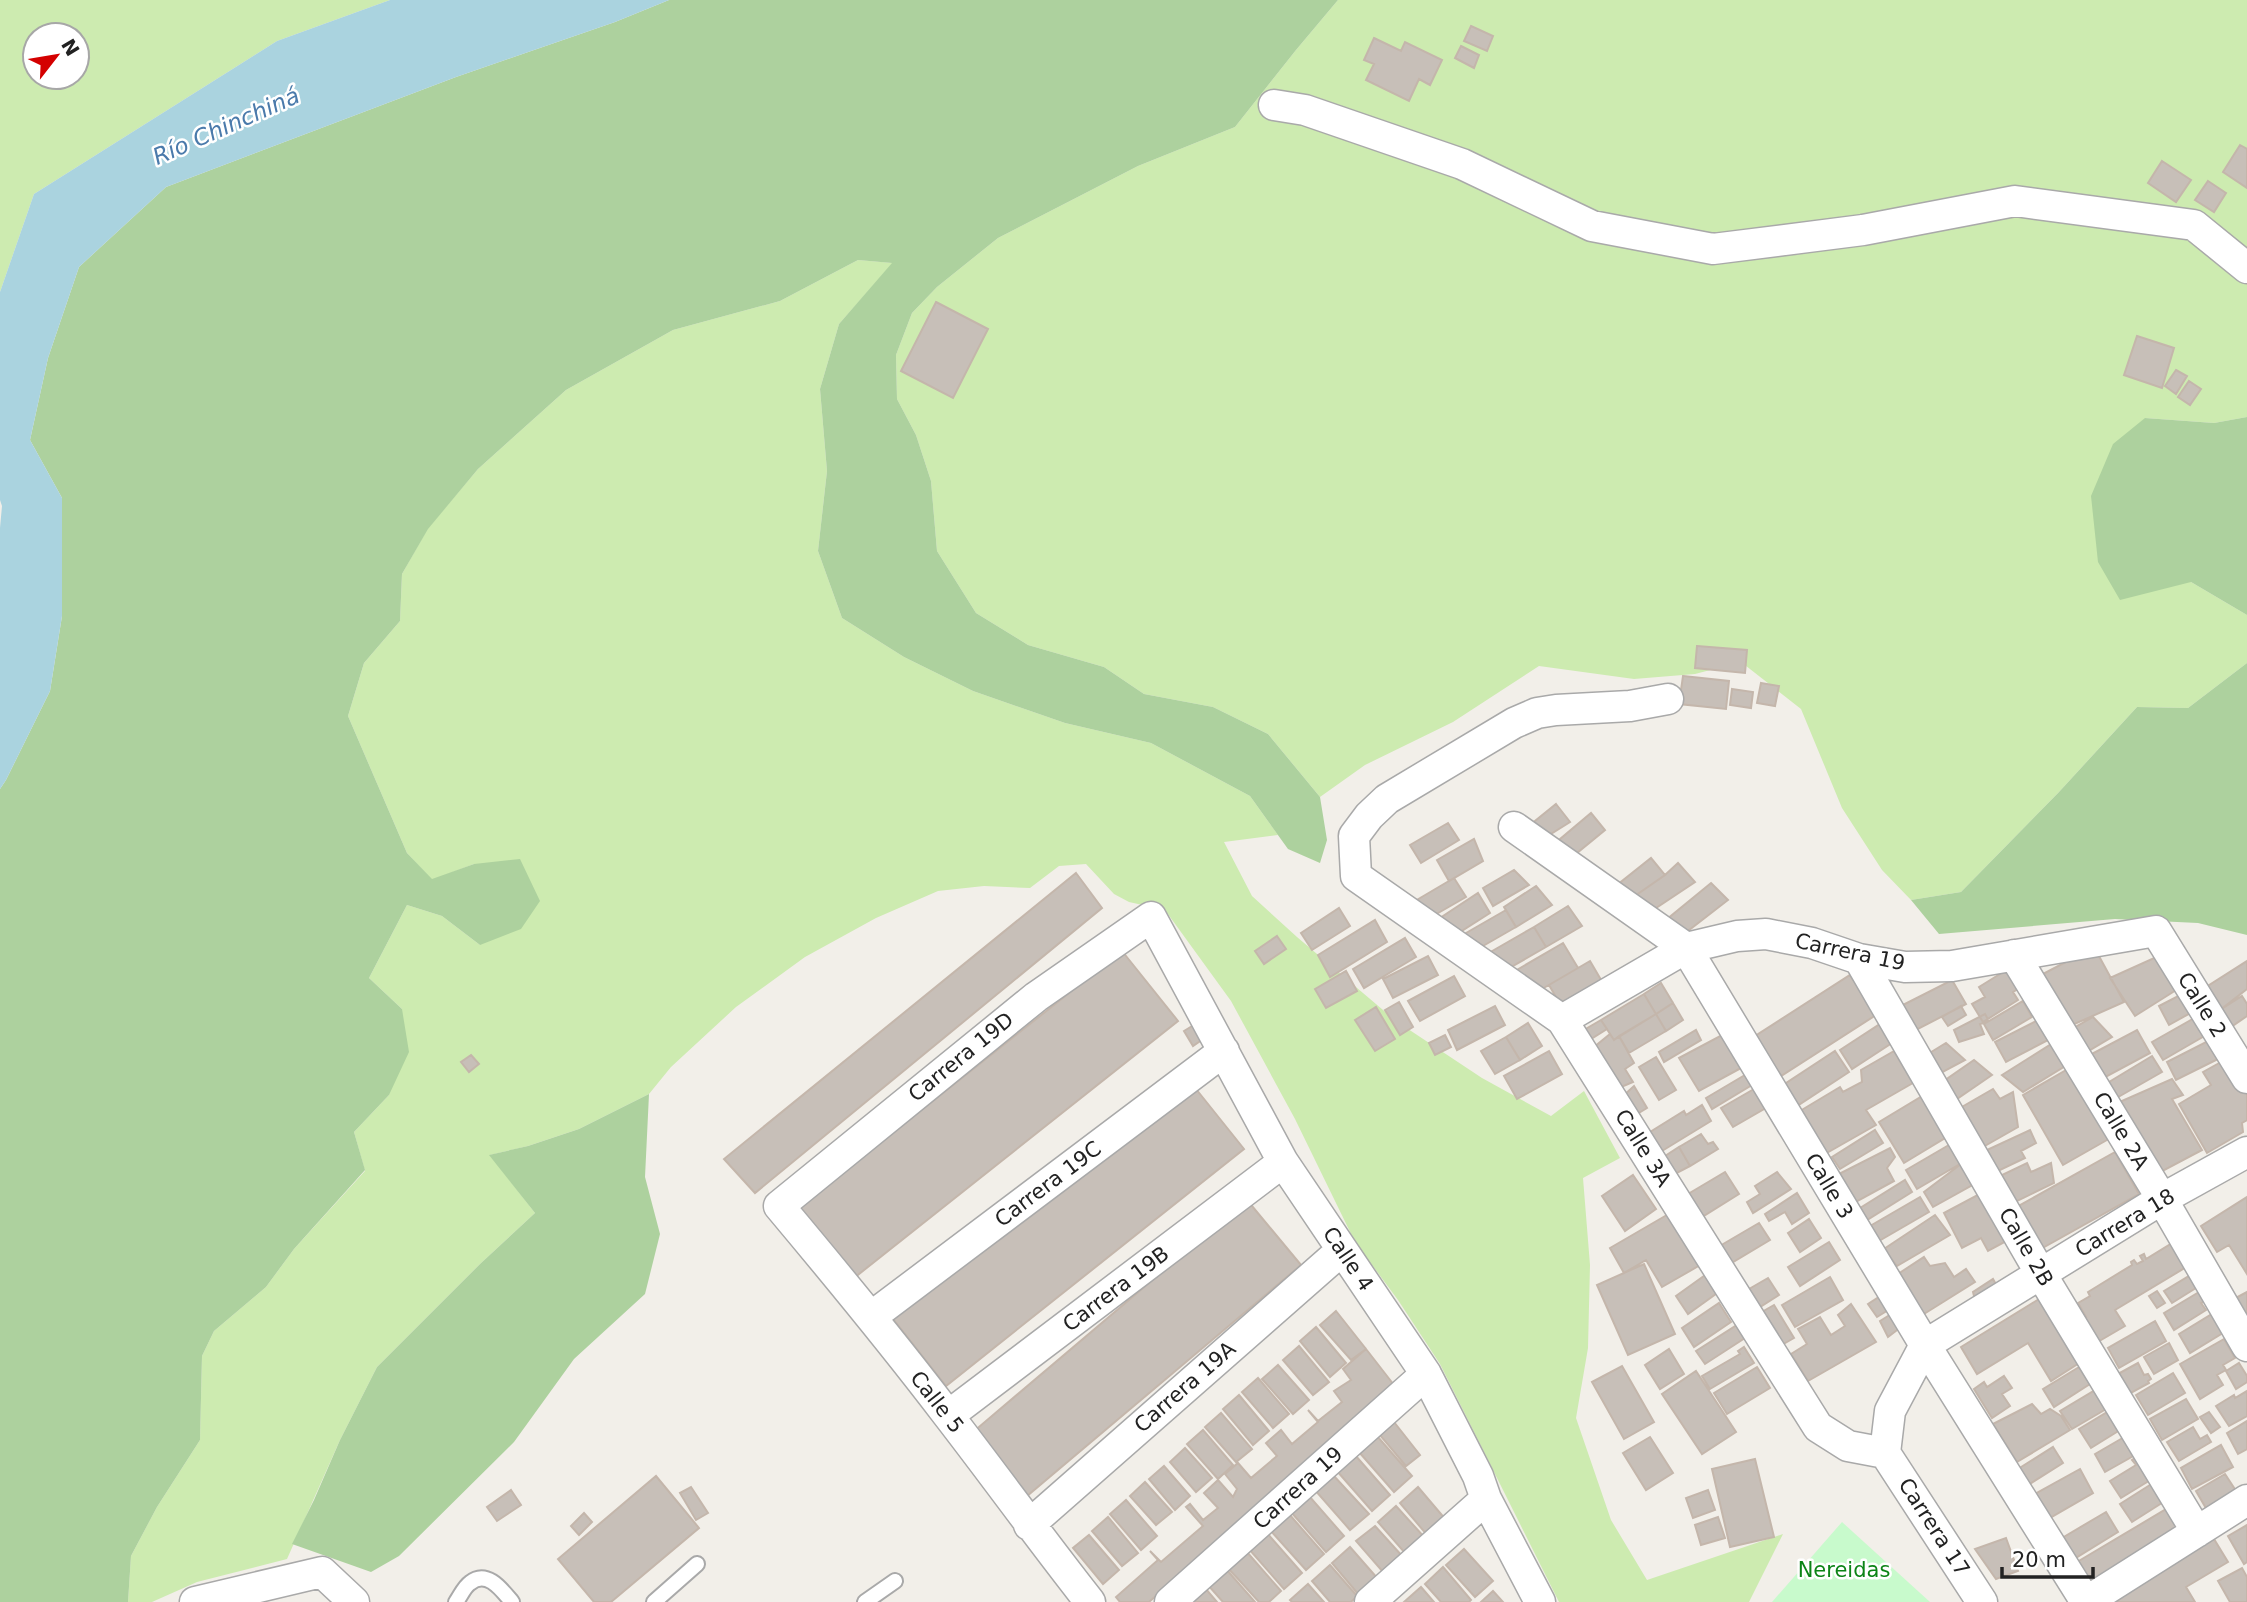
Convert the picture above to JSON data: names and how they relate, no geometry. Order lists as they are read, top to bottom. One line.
{"streets":{"street":["Carrera 19","Calle 2","Carrera 19D","Calle 2A","Calle 3A","Carrera 19C","Calle 3","Carrera 18","Calle 2B","Calle 4","Carrera 19B","Carrera 19A","Calle 5","Carrera 17"]},"crossings":[["Carrera 19","Calle 2"],["Carrera 19","Calle 2A"],["Carrera 19","Calle 3A"],["Carrera 19","Calle 3"],["Carrera 19","Calle 2B"],["Carrera 19","Calle 4"],["Carrera 19D","Calle 4"],["Carrera 19D","Calle 5"],["Calle 2A","Carrera 18"],["Calle 3A","Carrera 17"],["Carrera 19C","Calle 4"],["Carrera 19C","Calle 5"],["Calle 3","Carrera 18"],["Carrera 18","Calle 2B"],["Calle 4","Carrera 19B"],["Calle 4","Carrera 19A"],["Carrera 19B","Calle 5"],["Carrera 19A","Calle 5"]],"water":["Río Chinchiná"],"parks":["Nereidas"],"scale_bar":"20 m","north":"top right"}
